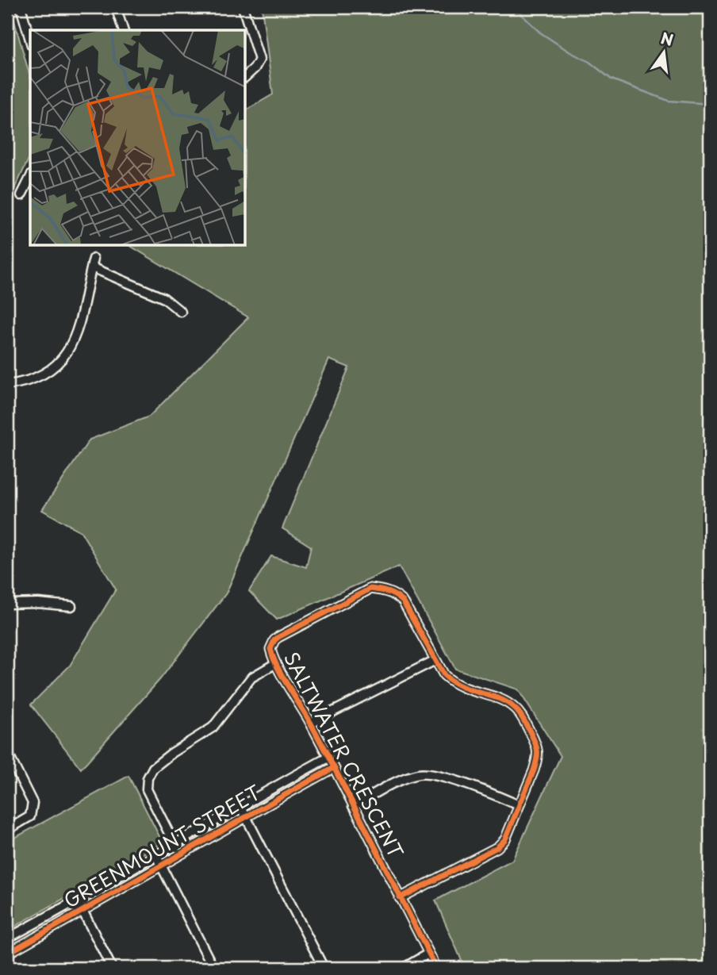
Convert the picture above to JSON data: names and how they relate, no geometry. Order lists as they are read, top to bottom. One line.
{"streets":{"street":["SALTWATER CRESCENT","GREENMOUNT STREET"]},"crossings":[["SALTWATER CRESCENT","GREENMOUNT STREET"]],"north":"top"}
